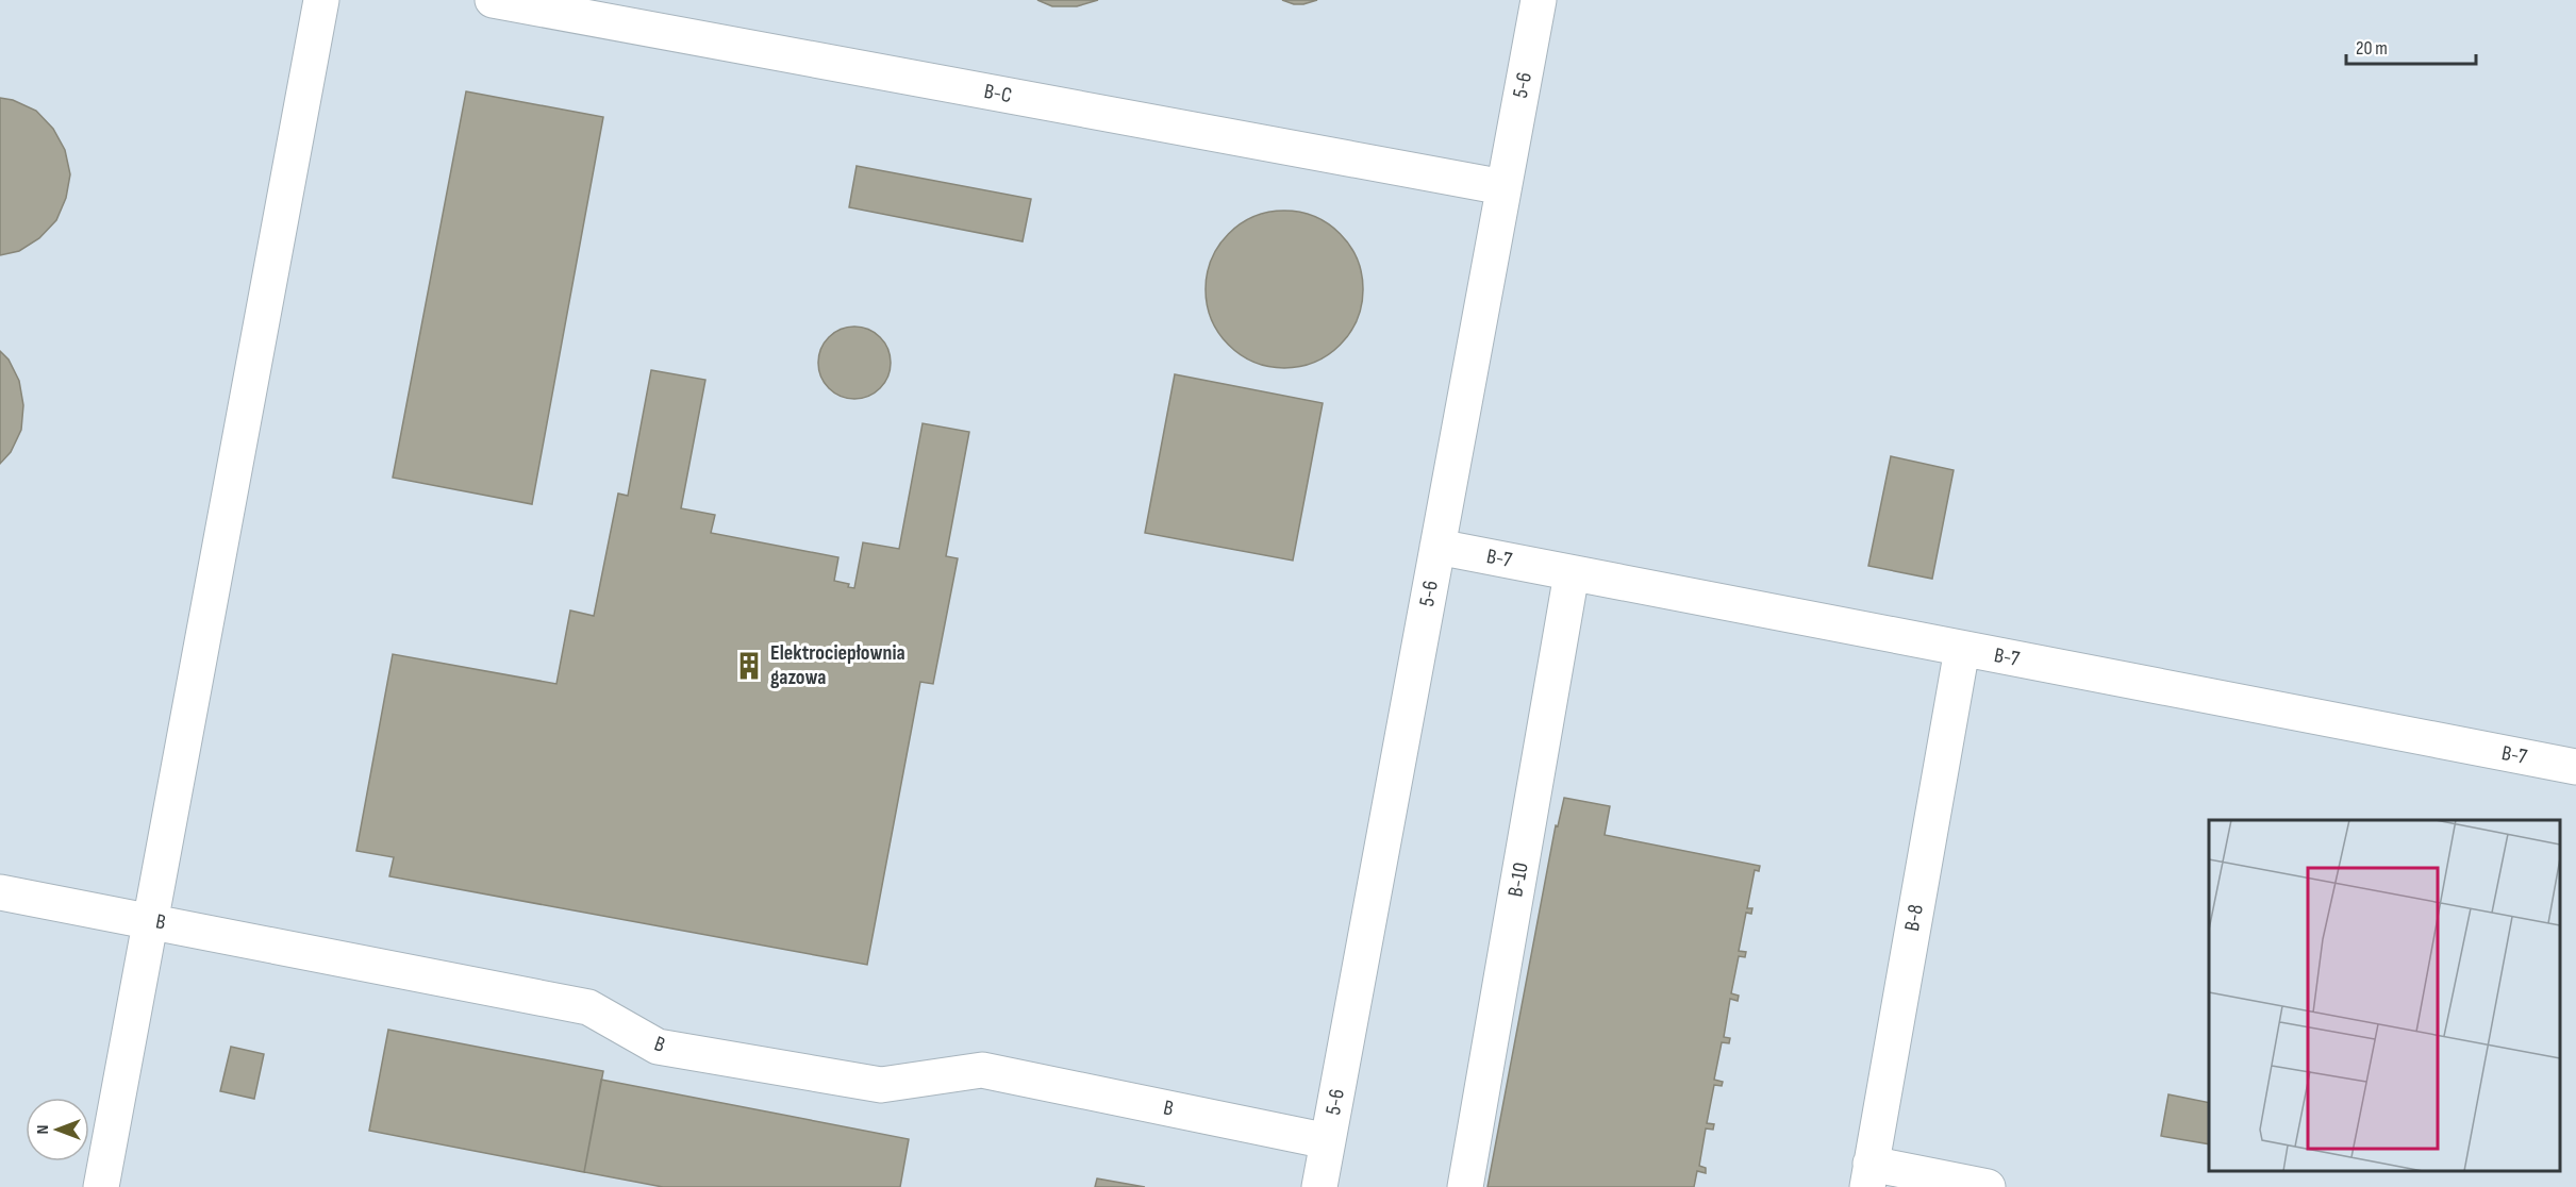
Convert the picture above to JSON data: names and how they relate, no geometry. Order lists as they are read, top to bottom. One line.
{"streets":{"lane":["5-6","B-C","B-7","B-10","B-8","B"]},"crossings":[["5-6","B-C"],["5-6","B-7"],["5-6","B"],["B-7","B-10"],["B-7","B-8"]],"places":{"building":["Elektrociepłownia gazowa"]},"scale_bar":"20 m","north":"left"}
